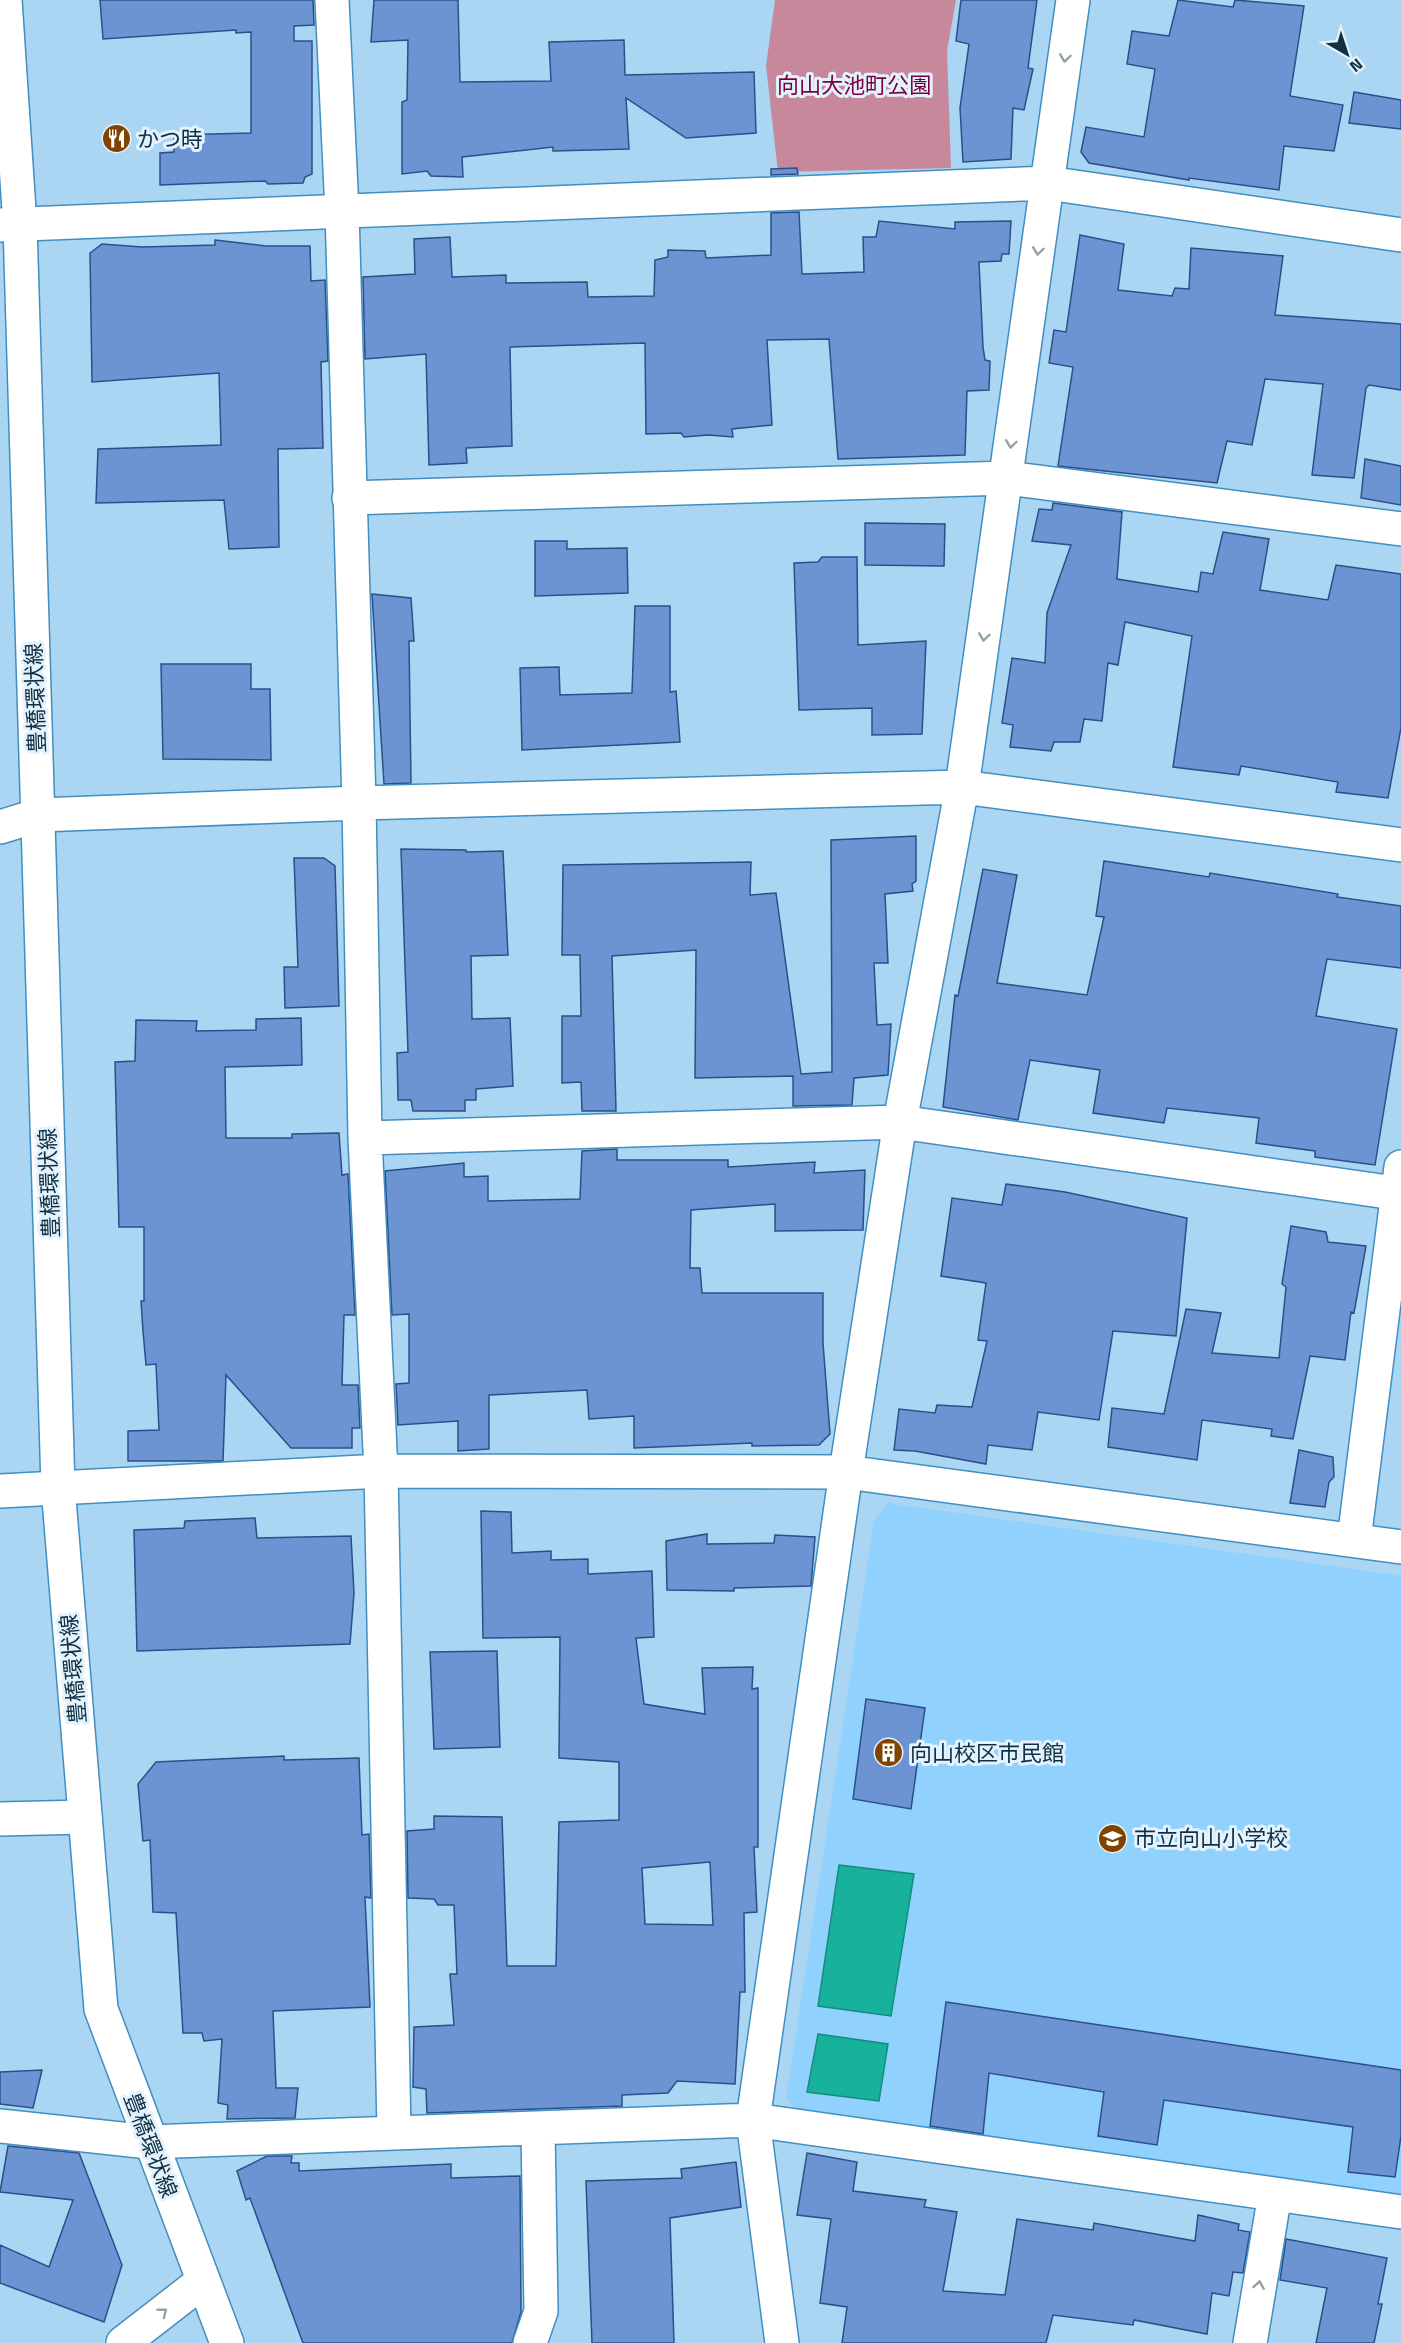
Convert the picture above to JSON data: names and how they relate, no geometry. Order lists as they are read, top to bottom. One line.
{"streets":{"street":["豊橋環状線"]},"parks":["向山大池町公園"],"places":{"restaurant":["かつ時"],"building":["向山校区市民館"],"school or university":["市立向山小学校"]},"north":"bottom right"}
